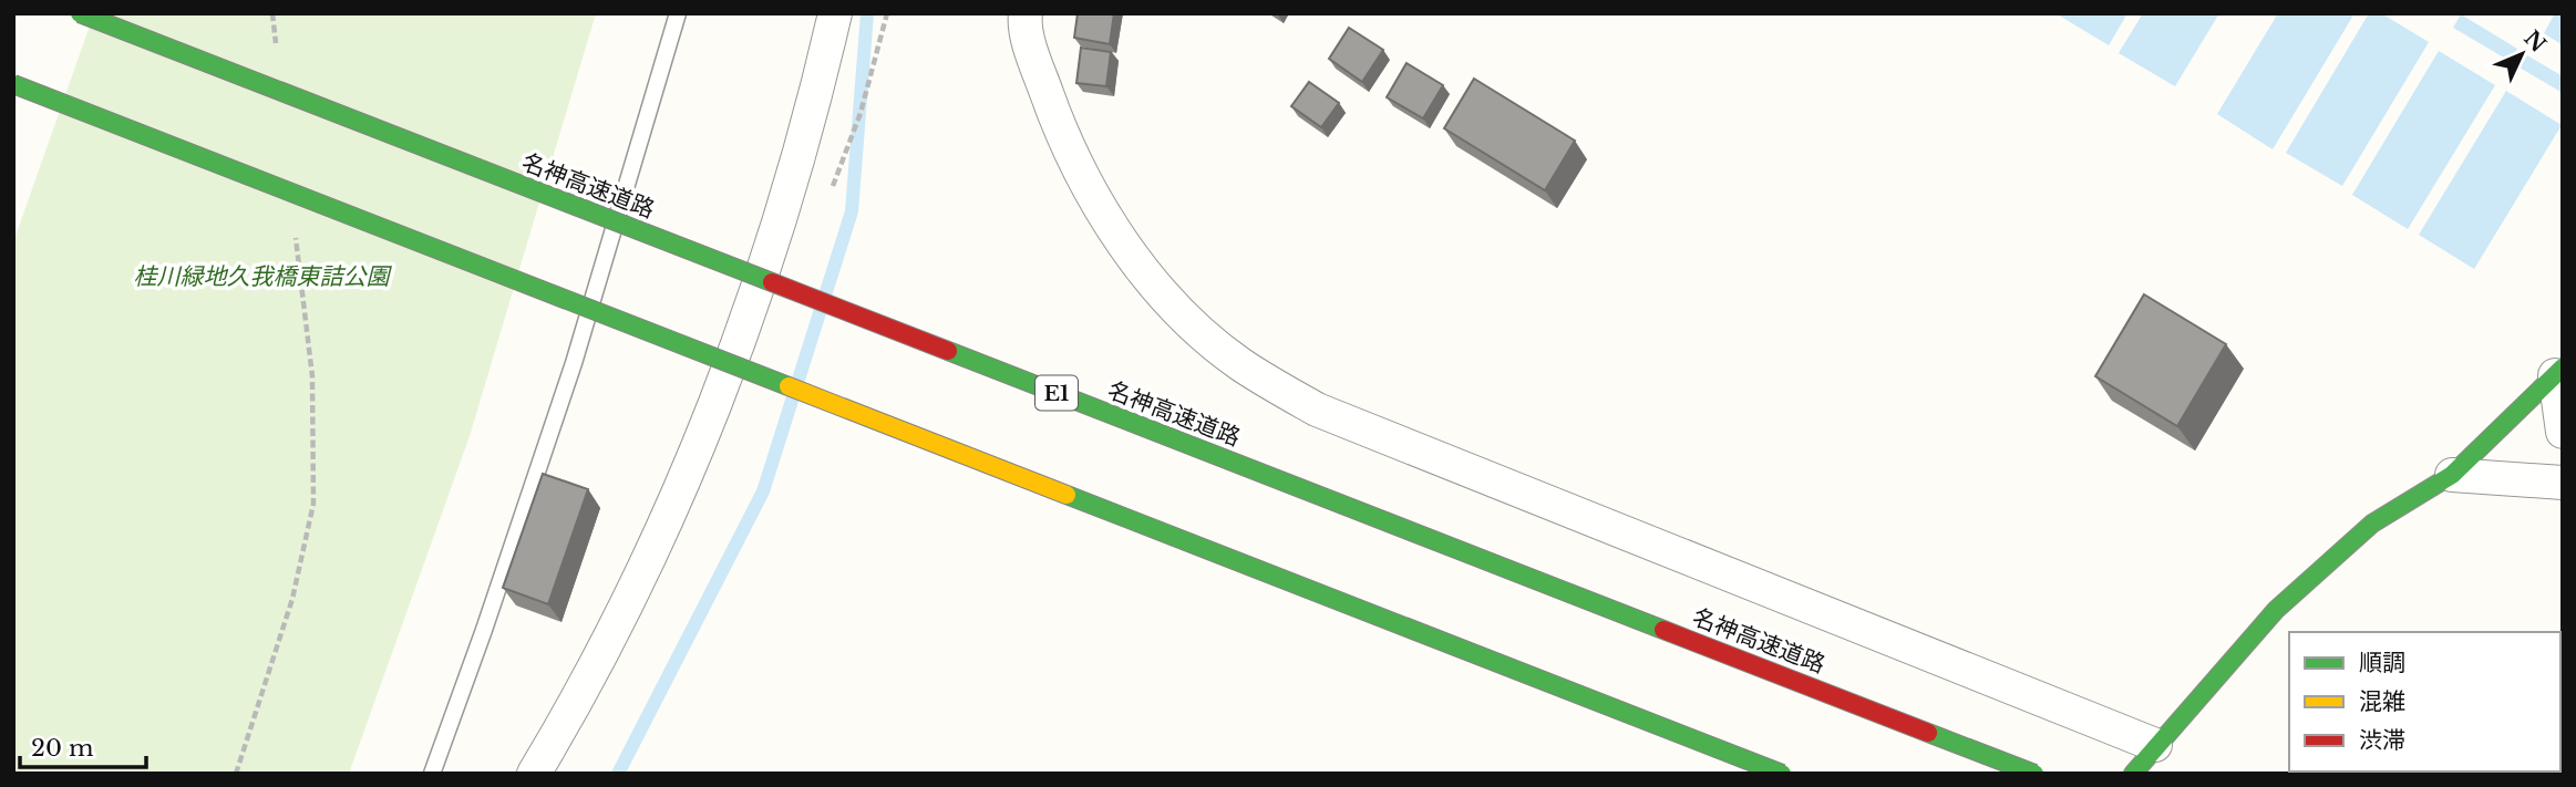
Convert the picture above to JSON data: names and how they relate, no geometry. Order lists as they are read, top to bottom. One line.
{"streets":{"main road":["名神高速道路","E1"]},"parks":["桂川緑地久我橋東詰公園"],"legend":["順調","混雑","渋滞"],"scale_bar":"20 m","north":"top right"}
